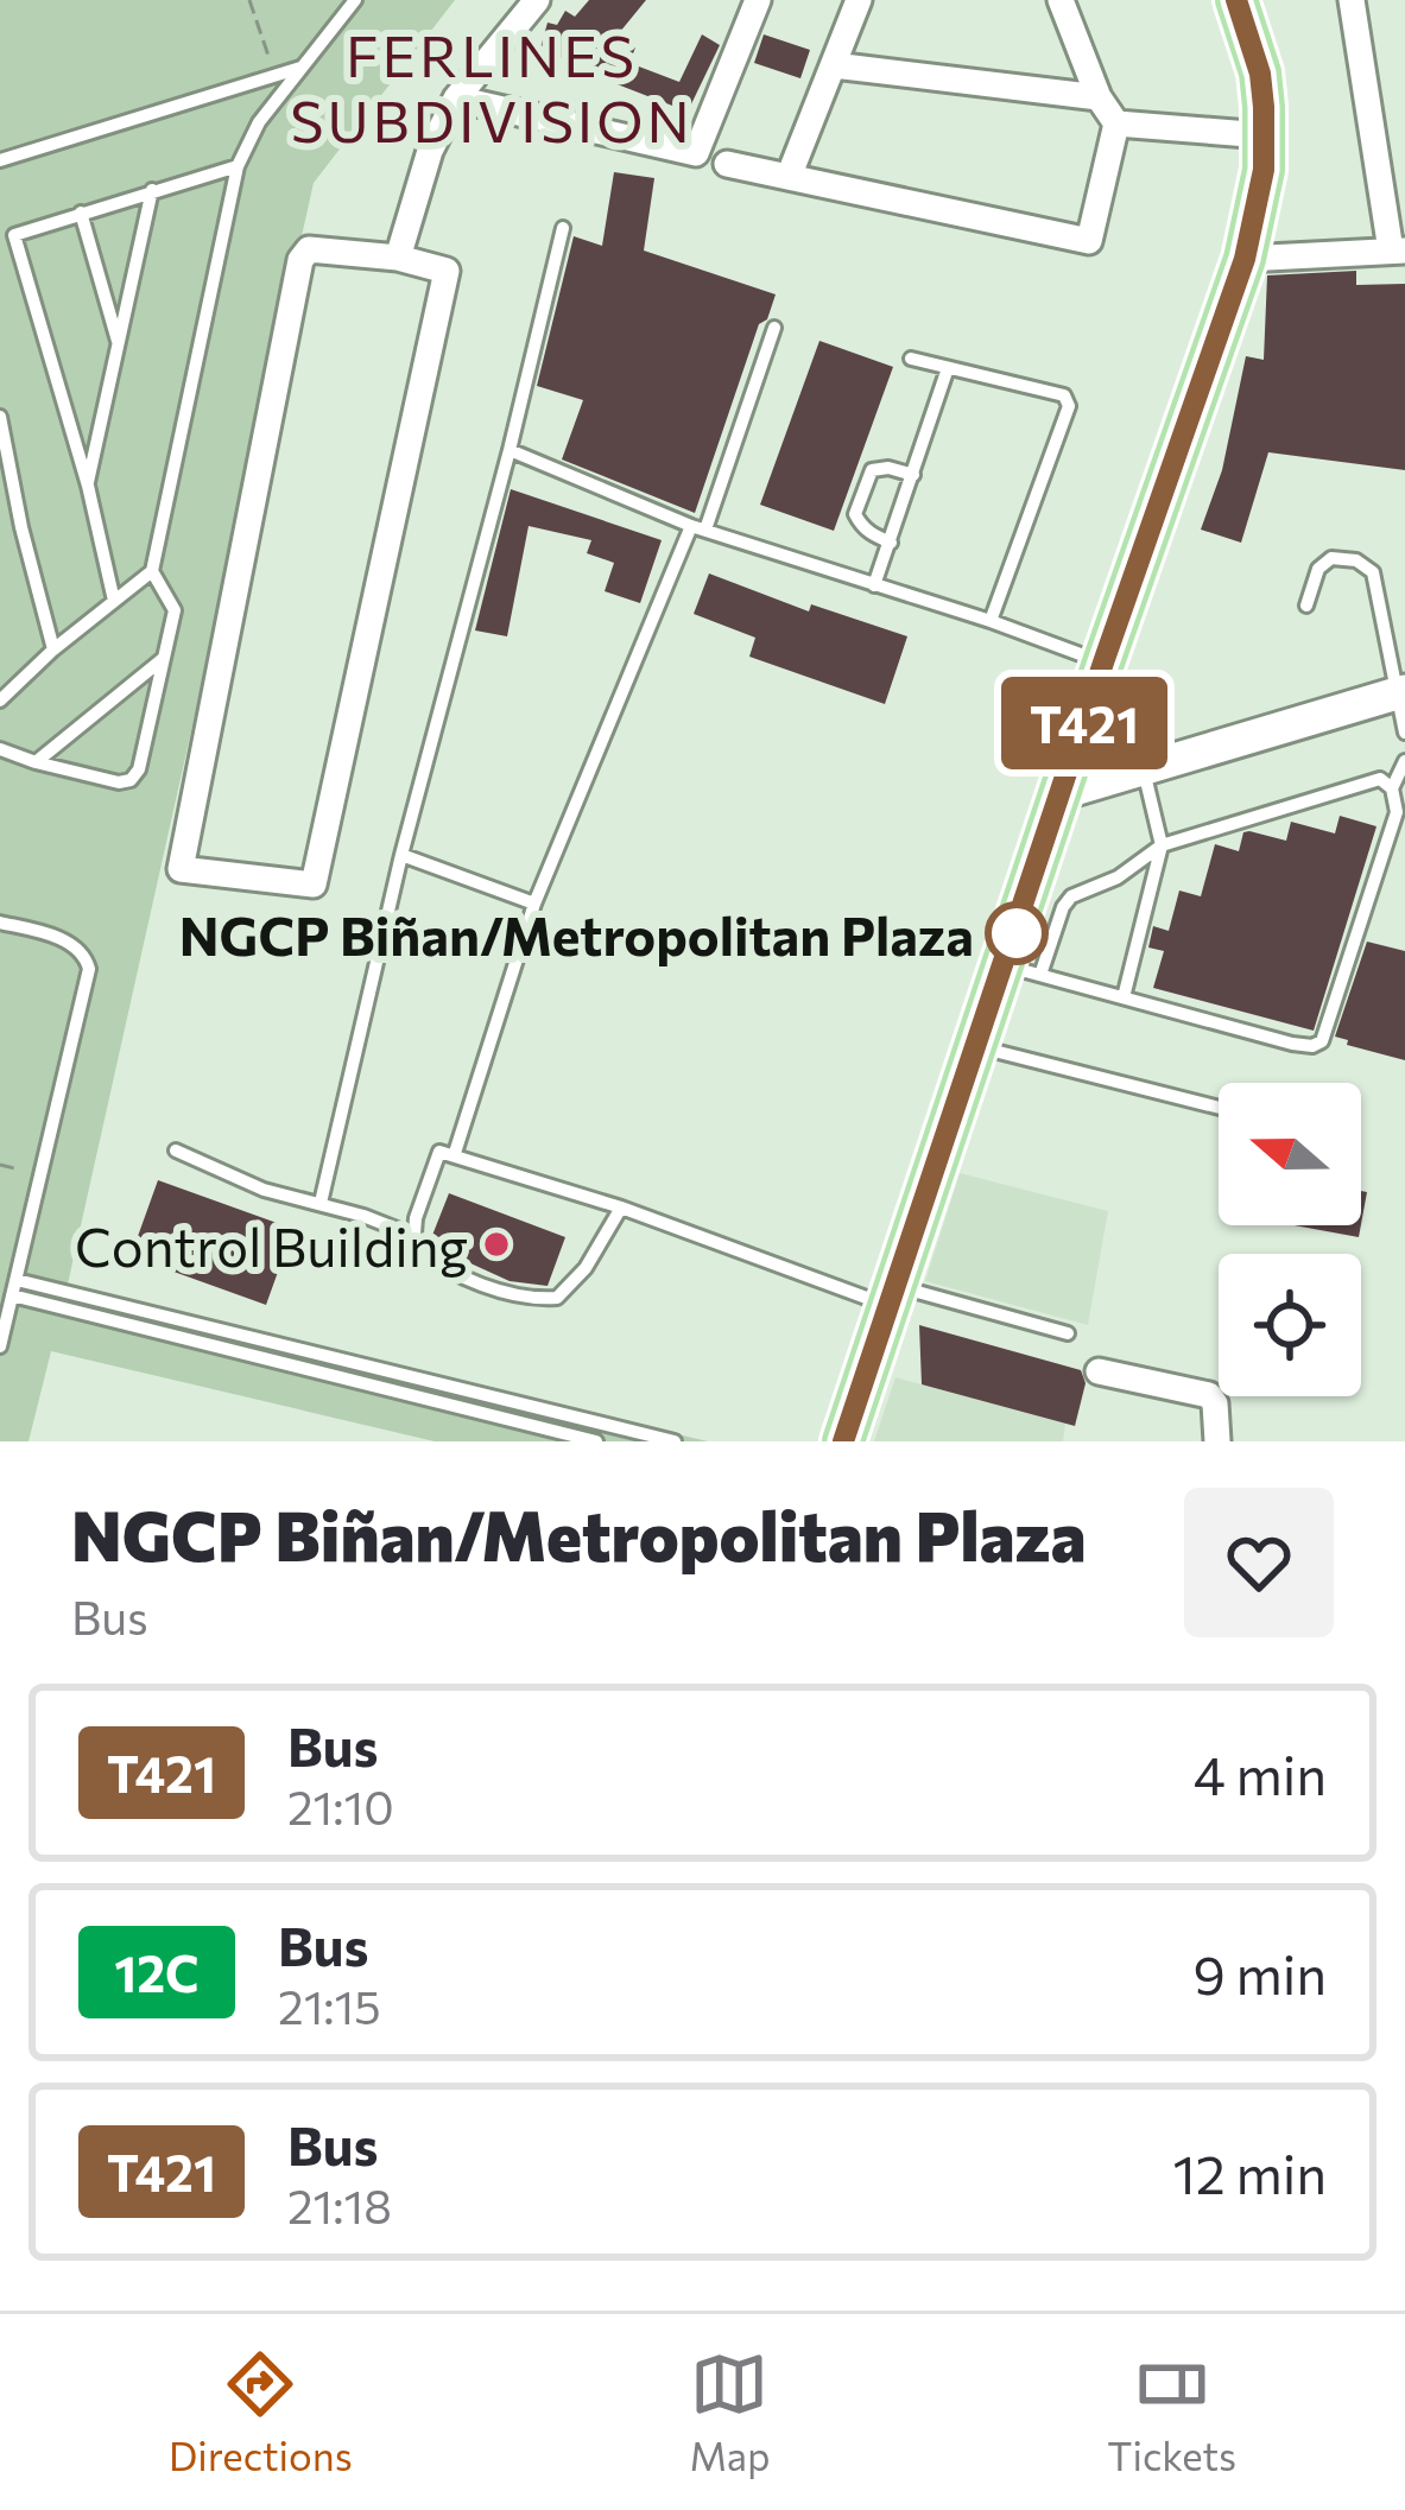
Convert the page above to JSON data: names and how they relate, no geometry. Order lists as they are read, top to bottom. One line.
{"districts":["FERLINES SUBDIVISION"],"places":["NGCP Biñan/Metropolitan Plaza","Control Building"],"lines":["bus line T421"],"north":"left","page":{"on_map":"T421","heading":["NGCP Biñan/Metropolitan Plaza","Bus"],"list":[{"mark":"T421","name":"Bus","note":"21:10","value":"4 min"},{"mark":"12C","name":"Bus","note":"21:15","value":"9 min"},{"mark":"T421","name":"Bus","note":"21:18","value":"12 min"}],"tabs":["Directions","Map","Tickets"]}}
